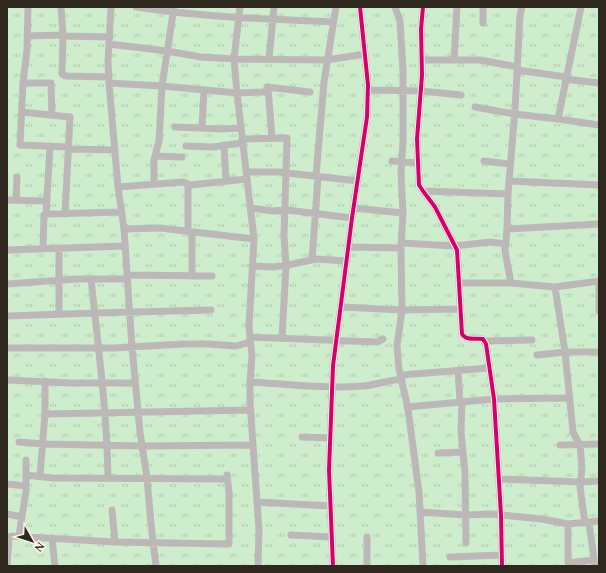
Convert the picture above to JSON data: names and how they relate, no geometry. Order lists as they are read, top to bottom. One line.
{"north":"bottom right"}
